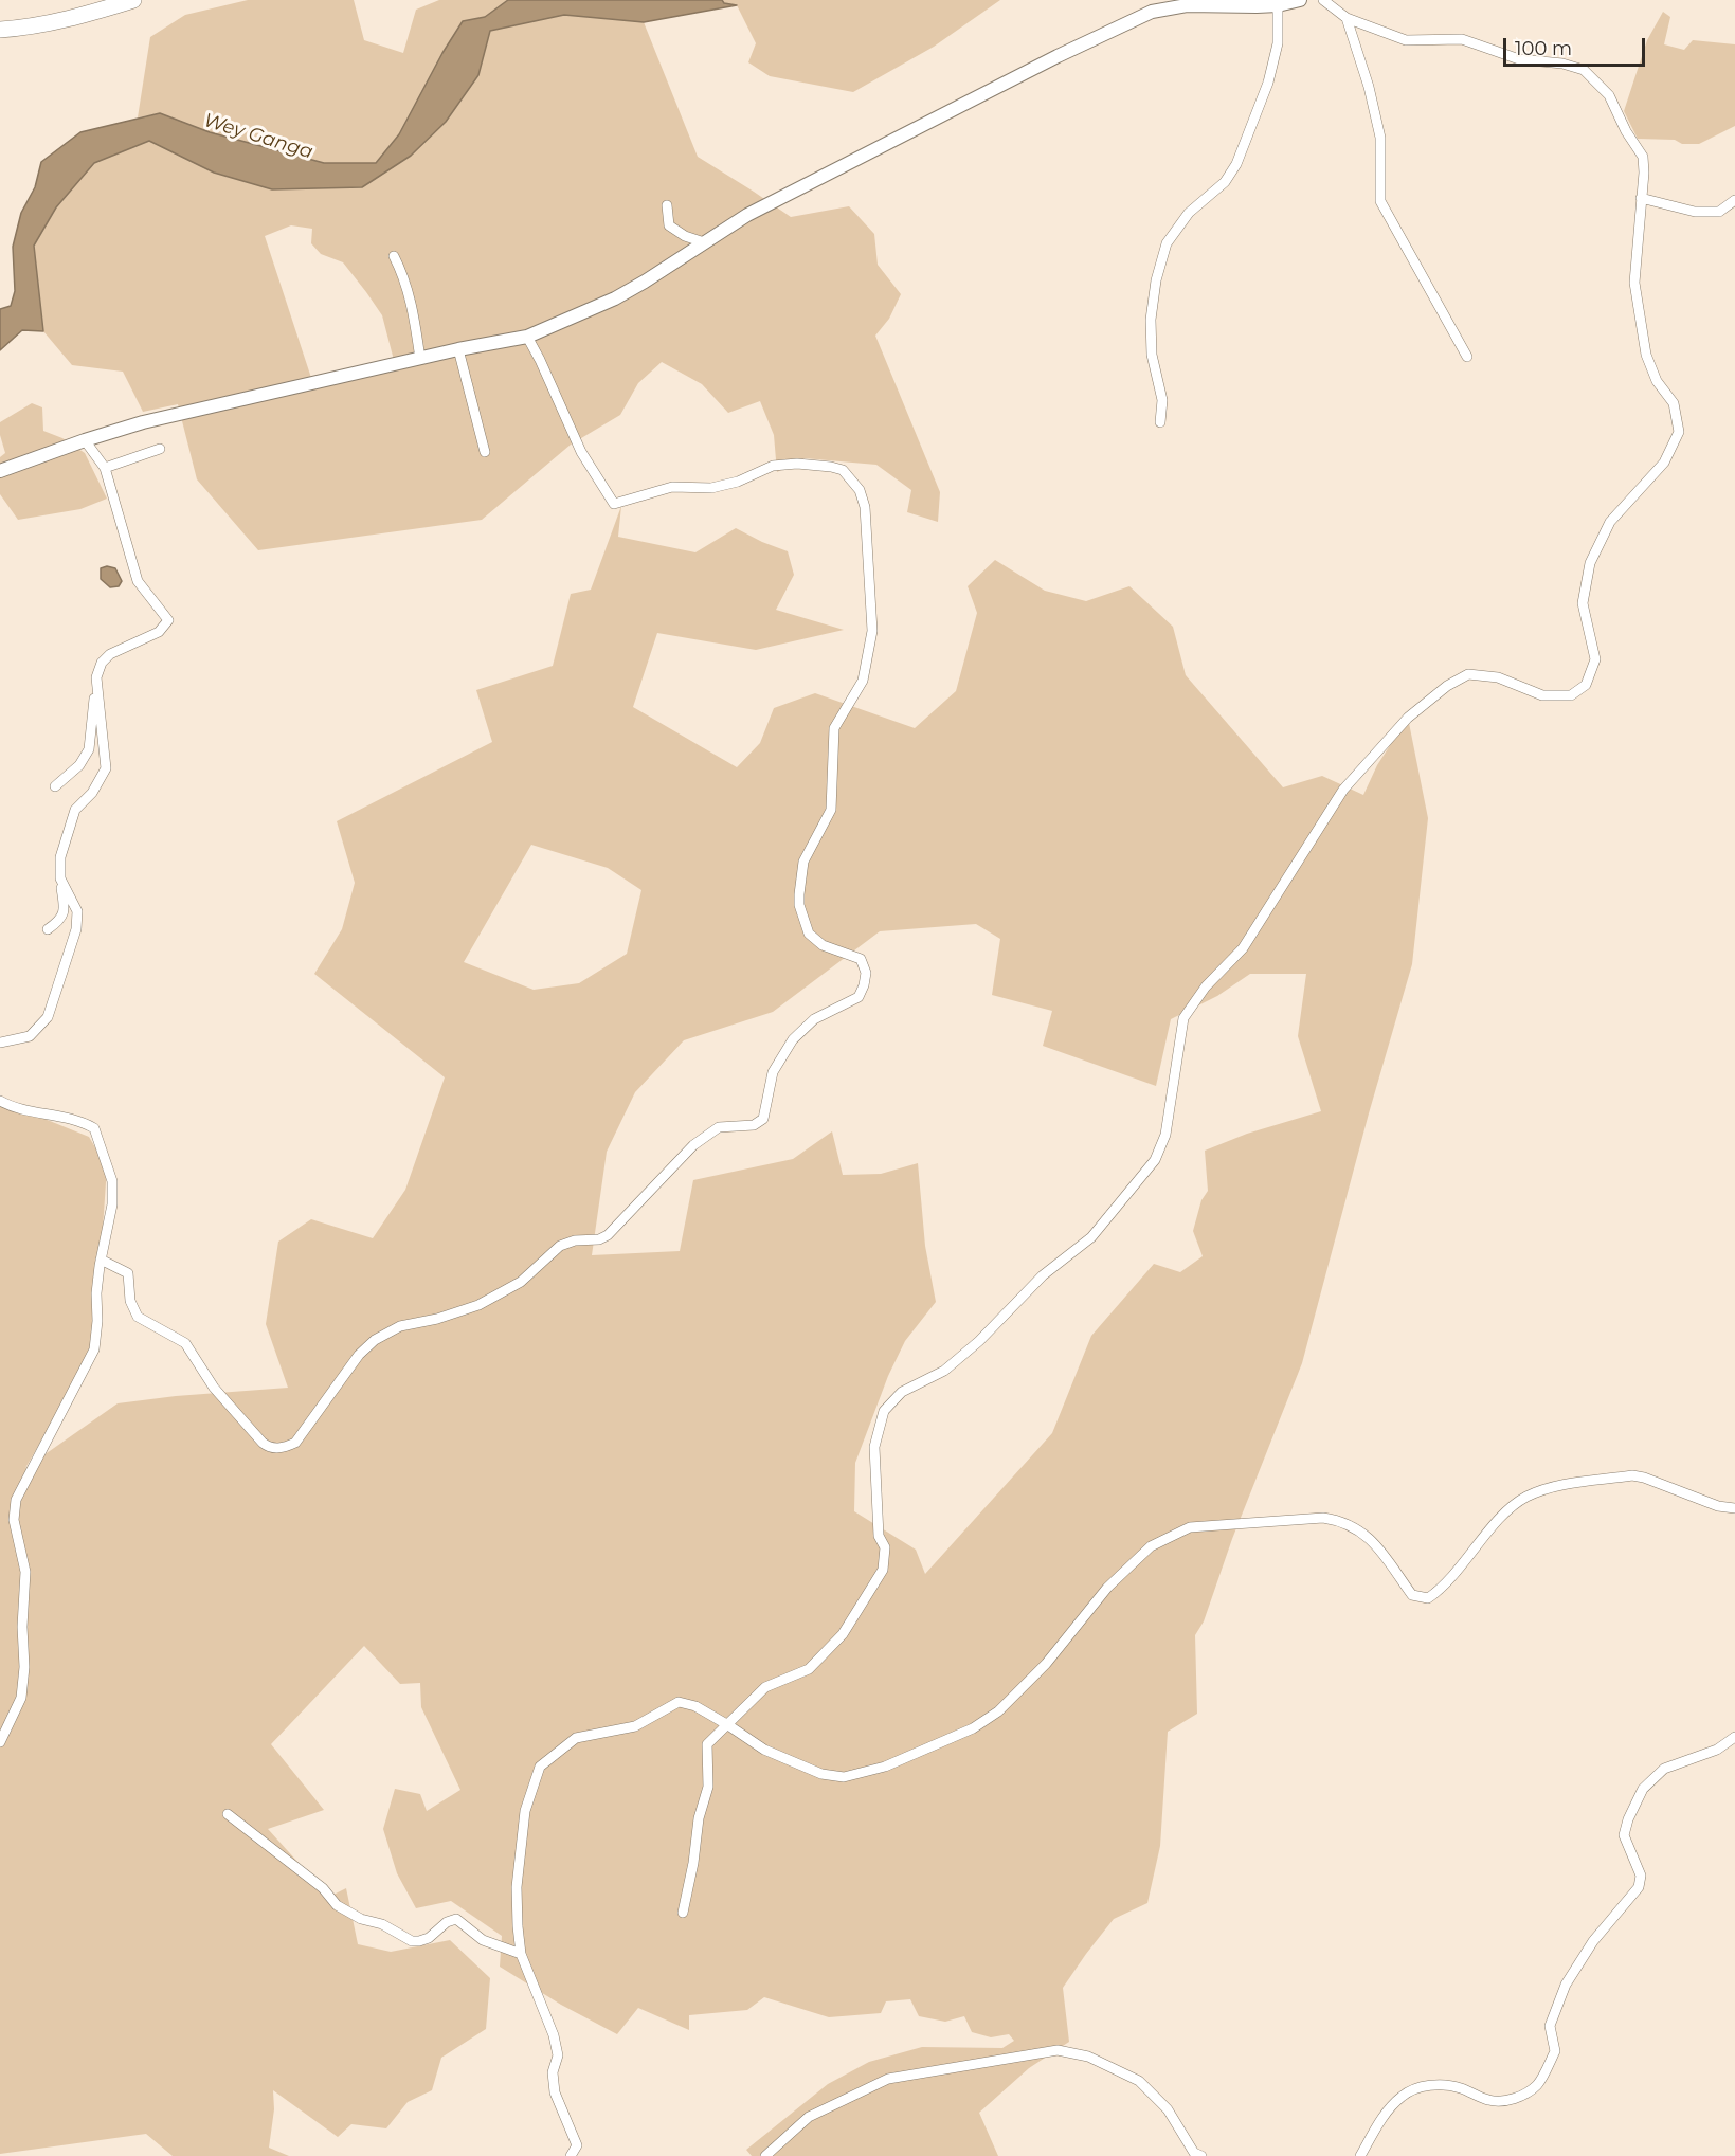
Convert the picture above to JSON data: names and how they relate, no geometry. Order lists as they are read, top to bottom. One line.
{"water":["Wey Ganga"],"scale_bar":"100 m"}
